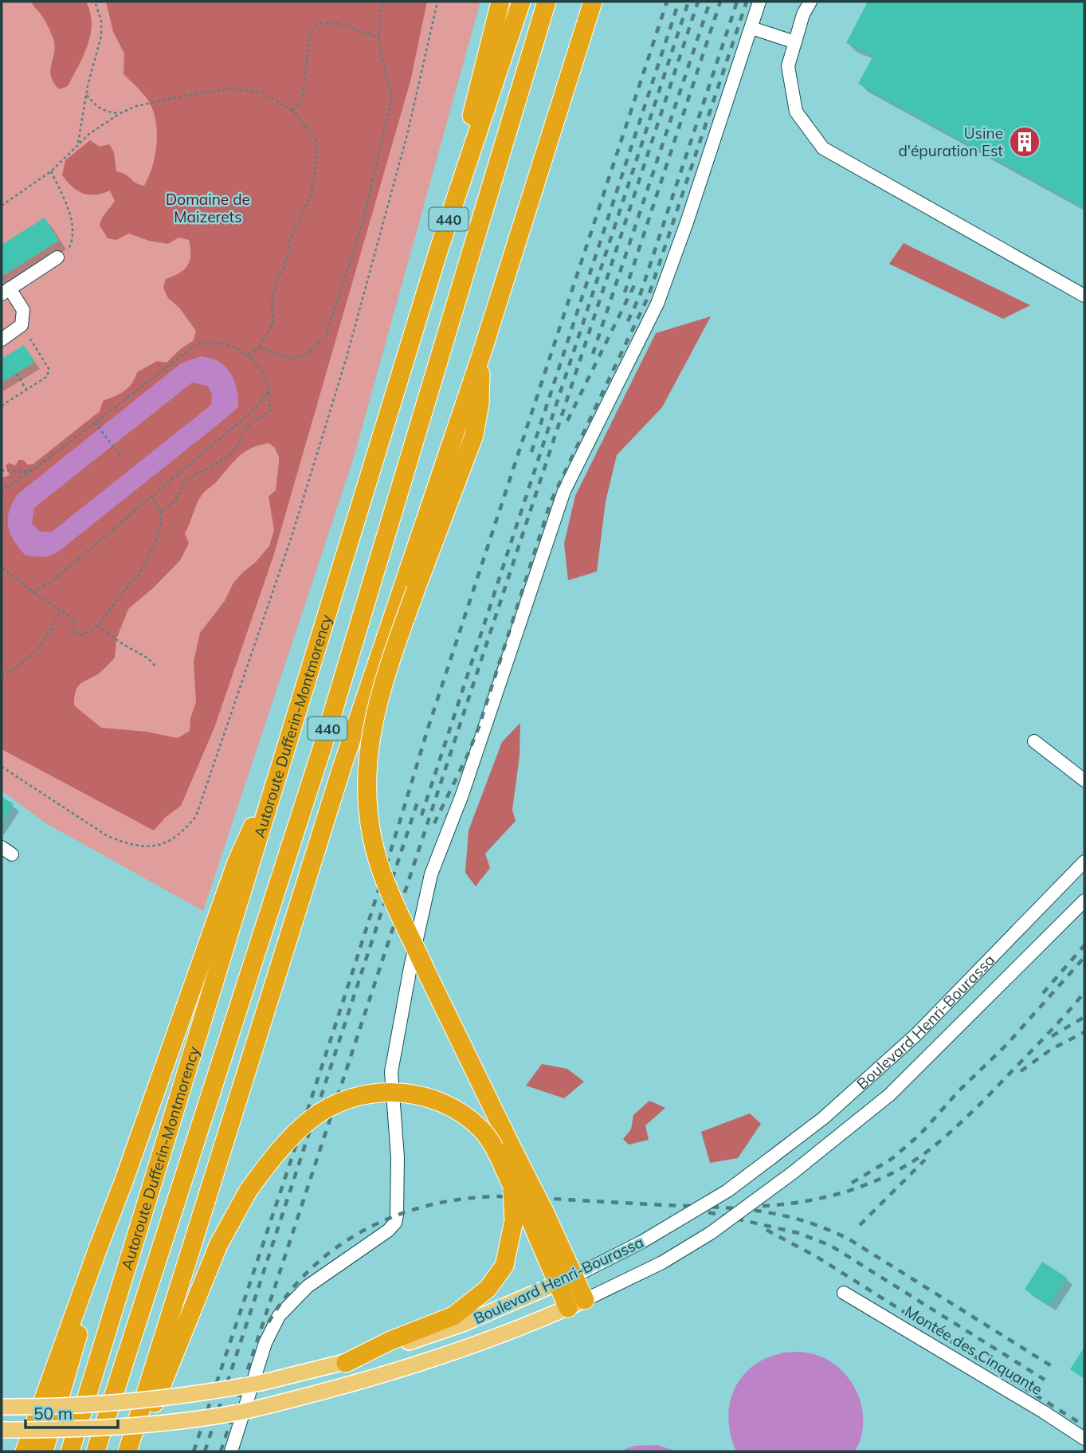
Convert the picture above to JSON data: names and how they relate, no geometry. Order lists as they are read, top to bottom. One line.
{"streets":{"highway":["440","Autoroute Dufferin-Montmorency"],"main road":["Boulevard Henri-Bourassa"],"street":["Montée des Cinquante"]},"parks":["Domaine de Maizerets"],"places":{"building":["Usine d'épuration Est"]},"scale_bar":"50 m"}
